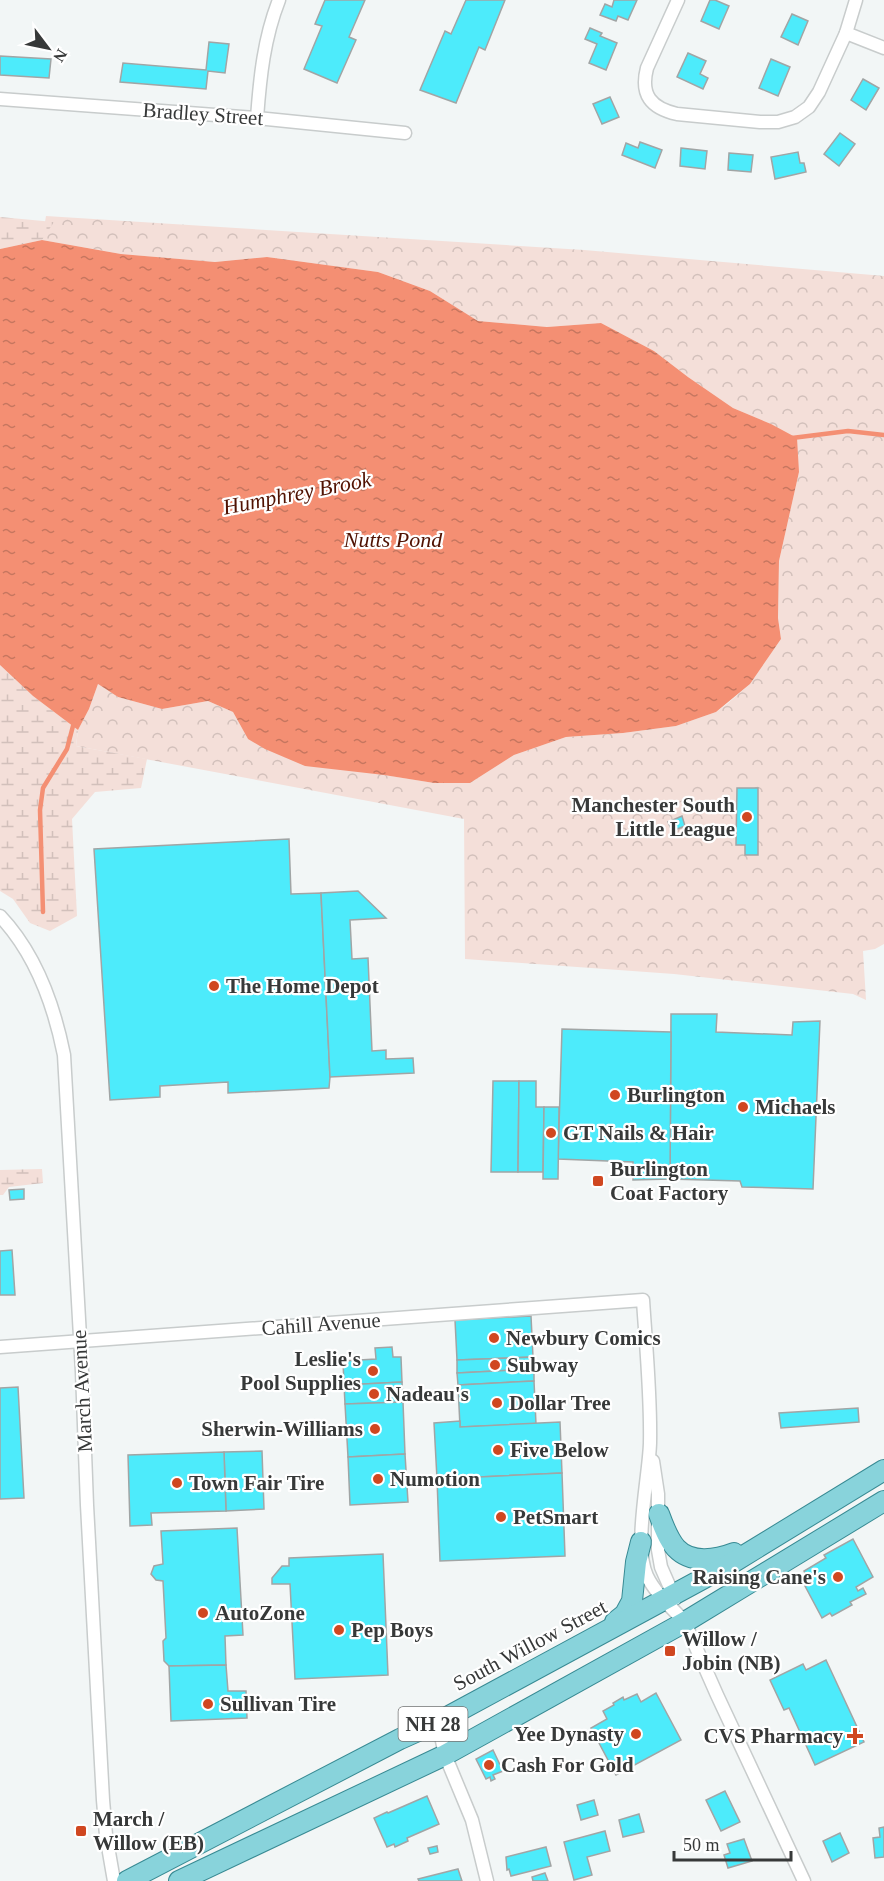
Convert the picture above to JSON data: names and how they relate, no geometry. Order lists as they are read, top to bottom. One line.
{"streets":{"main road":["South Willow Street","NH 28"],"street":["Bradley Street","Cahill Avenue","March Avenue"]},"crossings":[["Cahill Avenue","March Avenue"]],"water":["Humphrey Brook","Nutts Pond"],"places":{"other":["Manchester South Little League","The Home Depot","Burlington","Michaels","GT Nails & Hair","Newbury Comics","Subway","Leslie's Pool Supplies","Nadeau's","Dollar Tree","Sherwin-Williams","Five Below","Numotion","Town Fair Tire","PetSmart","Raising Cane's","AutoZone","Pep Boys","Sullivan Tire","Yee Dynasty","Cash For Gold"],"transit":["Burlington Coat Factory","Willow / Jobin (NB)","March / Willow (EB)"],"health":["CVS Pharmacy"]},"scale_bar":"50 m","north":"bottom right"}
